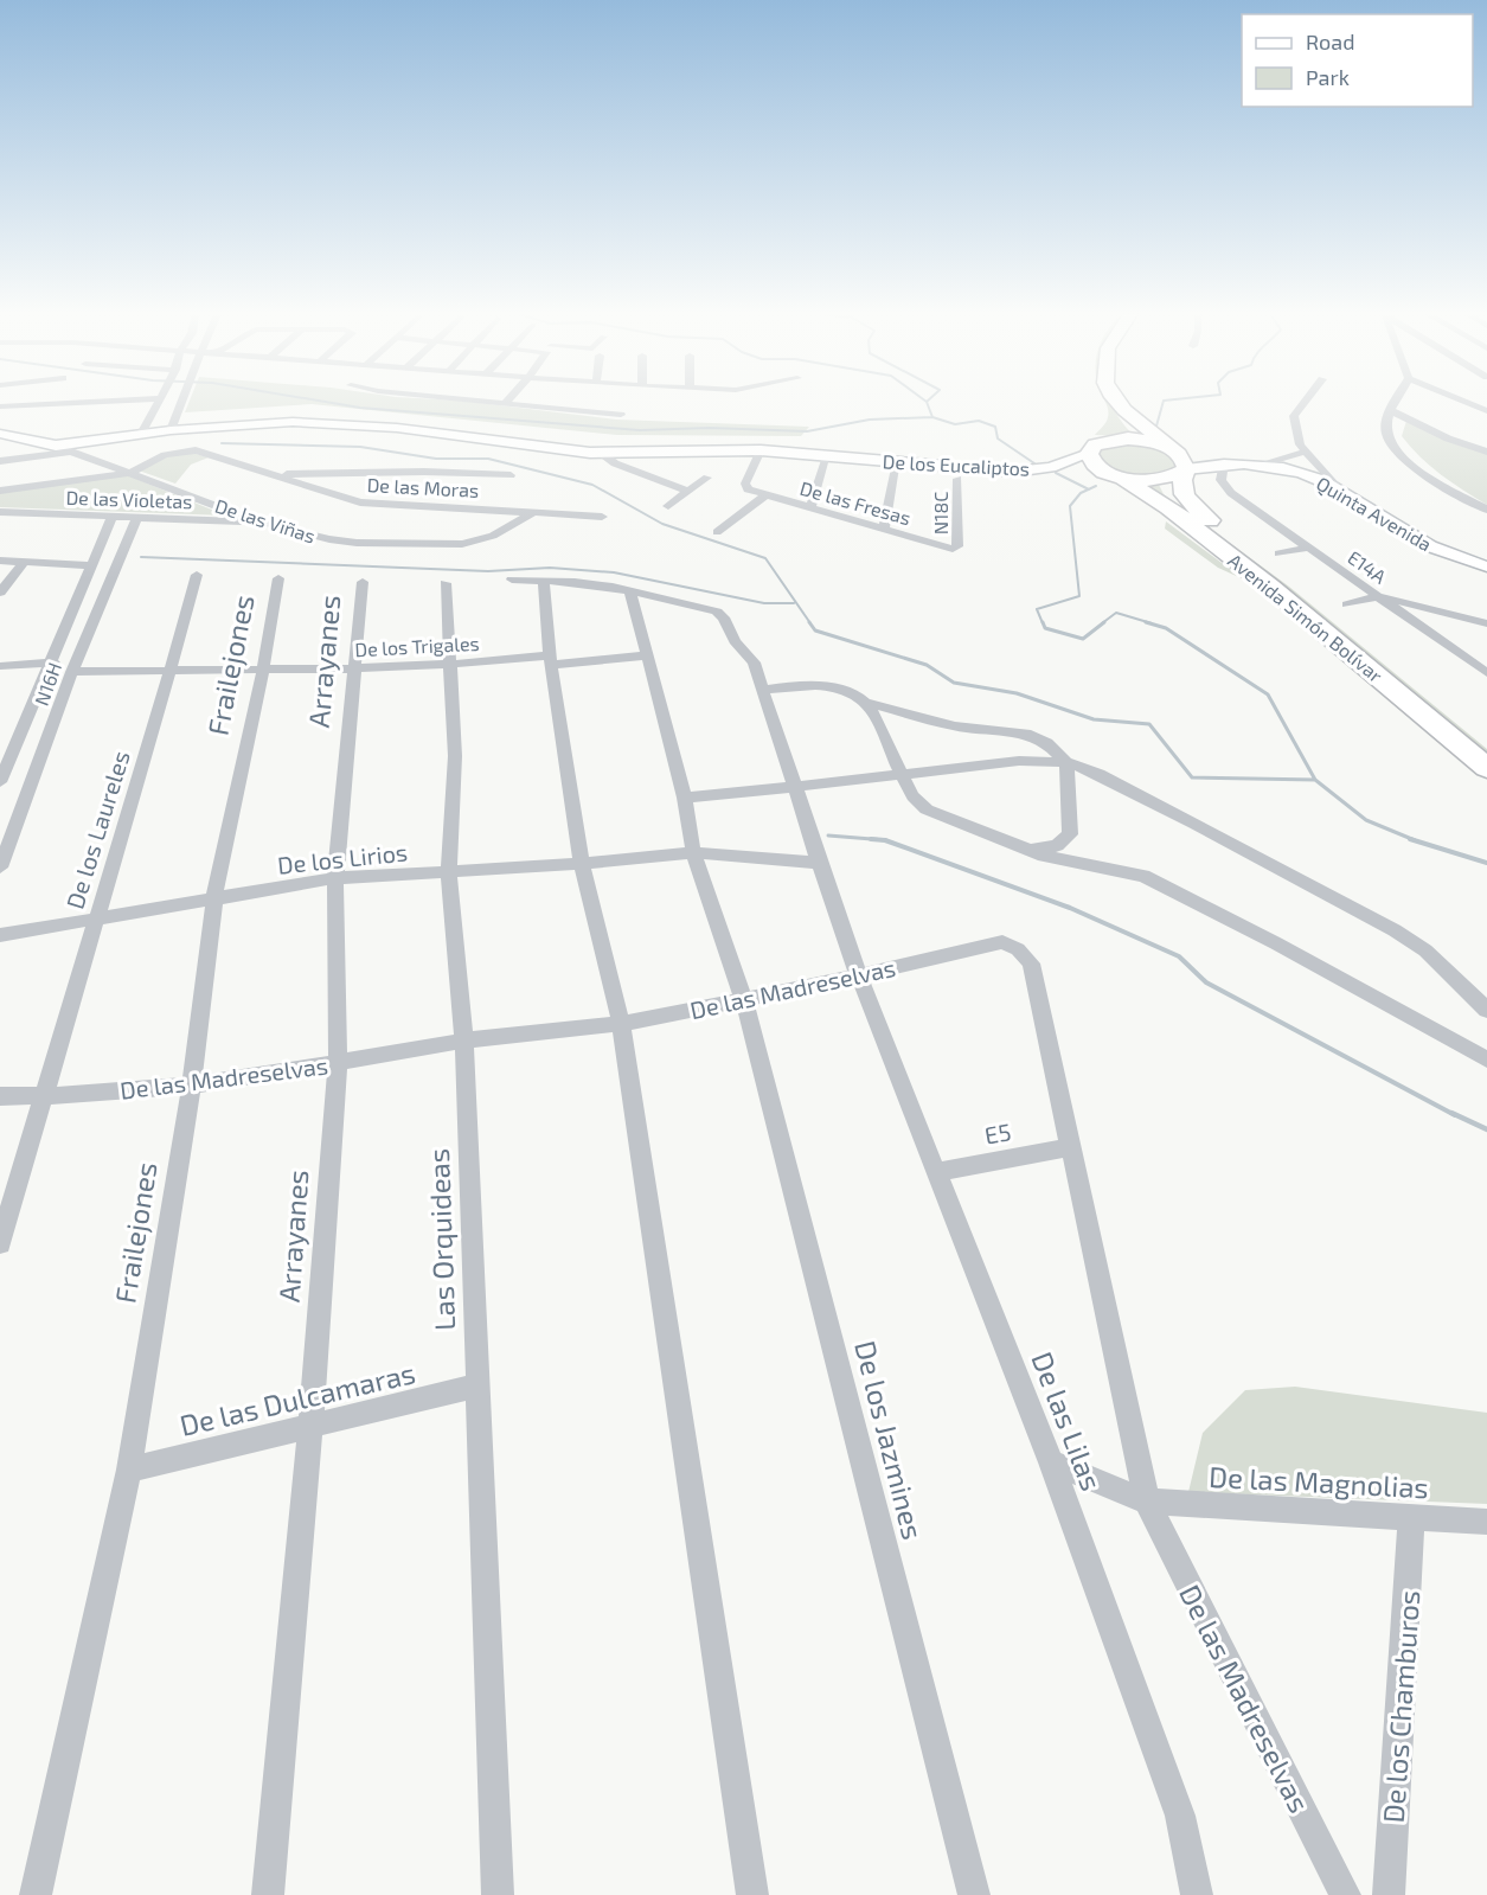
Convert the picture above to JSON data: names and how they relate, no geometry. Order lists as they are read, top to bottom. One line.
{"streets":{"highway":["Avenida Simón Bolívar"],"street":["De los Eucaliptos","De las Moras","De las Violetas","De las Fresas","N18C","Quinta Avenida","De las Viñas","E14A","De los Trigales","Arrayanes","Frailejones","N16H","De los Laureles","De los Lirios","De las Madreselvas","E5","Las Orquideas","De las Dulcamaras","De las Lilas","De los Jazmines","De las Magnolias","De los Chamburos"]},"crossings":[["De los Eucaliptos","De las Fresas"],["De los Eucaliptos","De las Viñas"],["De los Eucaliptos","Avenida Simón Bolívar"],["De las Moras","De las Viñas"],["De las Violetas","De las Viñas"],["De las Violetas","N16H"],["De las Fresas","N18C"],["Quinta Avenida","E14A"],["Quinta Avenida","Avenida Simón Bolívar"],["De los Trigales","Arrayanes"],["De los Trigales","Frailejones"],["De los Trigales","N16H"],["De los Trigales","De los Laureles"],["De los Trigales","Las Orquideas"],["De los Trigales","De los Jazmines"],["Arrayanes","De los Lirios"],["Arrayanes","De las Madreselvas"],["Arrayanes","De las Dulcamaras"],["Frailejones","De los Lirios"],["Frailejones","De las Madreselvas"],["Frailejones","De las Dulcamaras"],["De los Laureles","De los Lirios"],["De los Laureles","De las Madreselvas"],["De los Lirios","Las Orquideas"],["De los Lirios","De los Jazmines"],["De las Madreselvas","E5"],["De las Madreselvas","Las Orquideas"],["De las Madreselvas","De las Lilas"],["De las Madreselvas","De los Jazmines"],["De las Madreselvas","De las Magnolias"],["E5","De las Lilas"],["Las Orquideas","De las Dulcamaras"],["De las Magnolias","De los Chamburos"]],"legend":["Road","Park"]}
